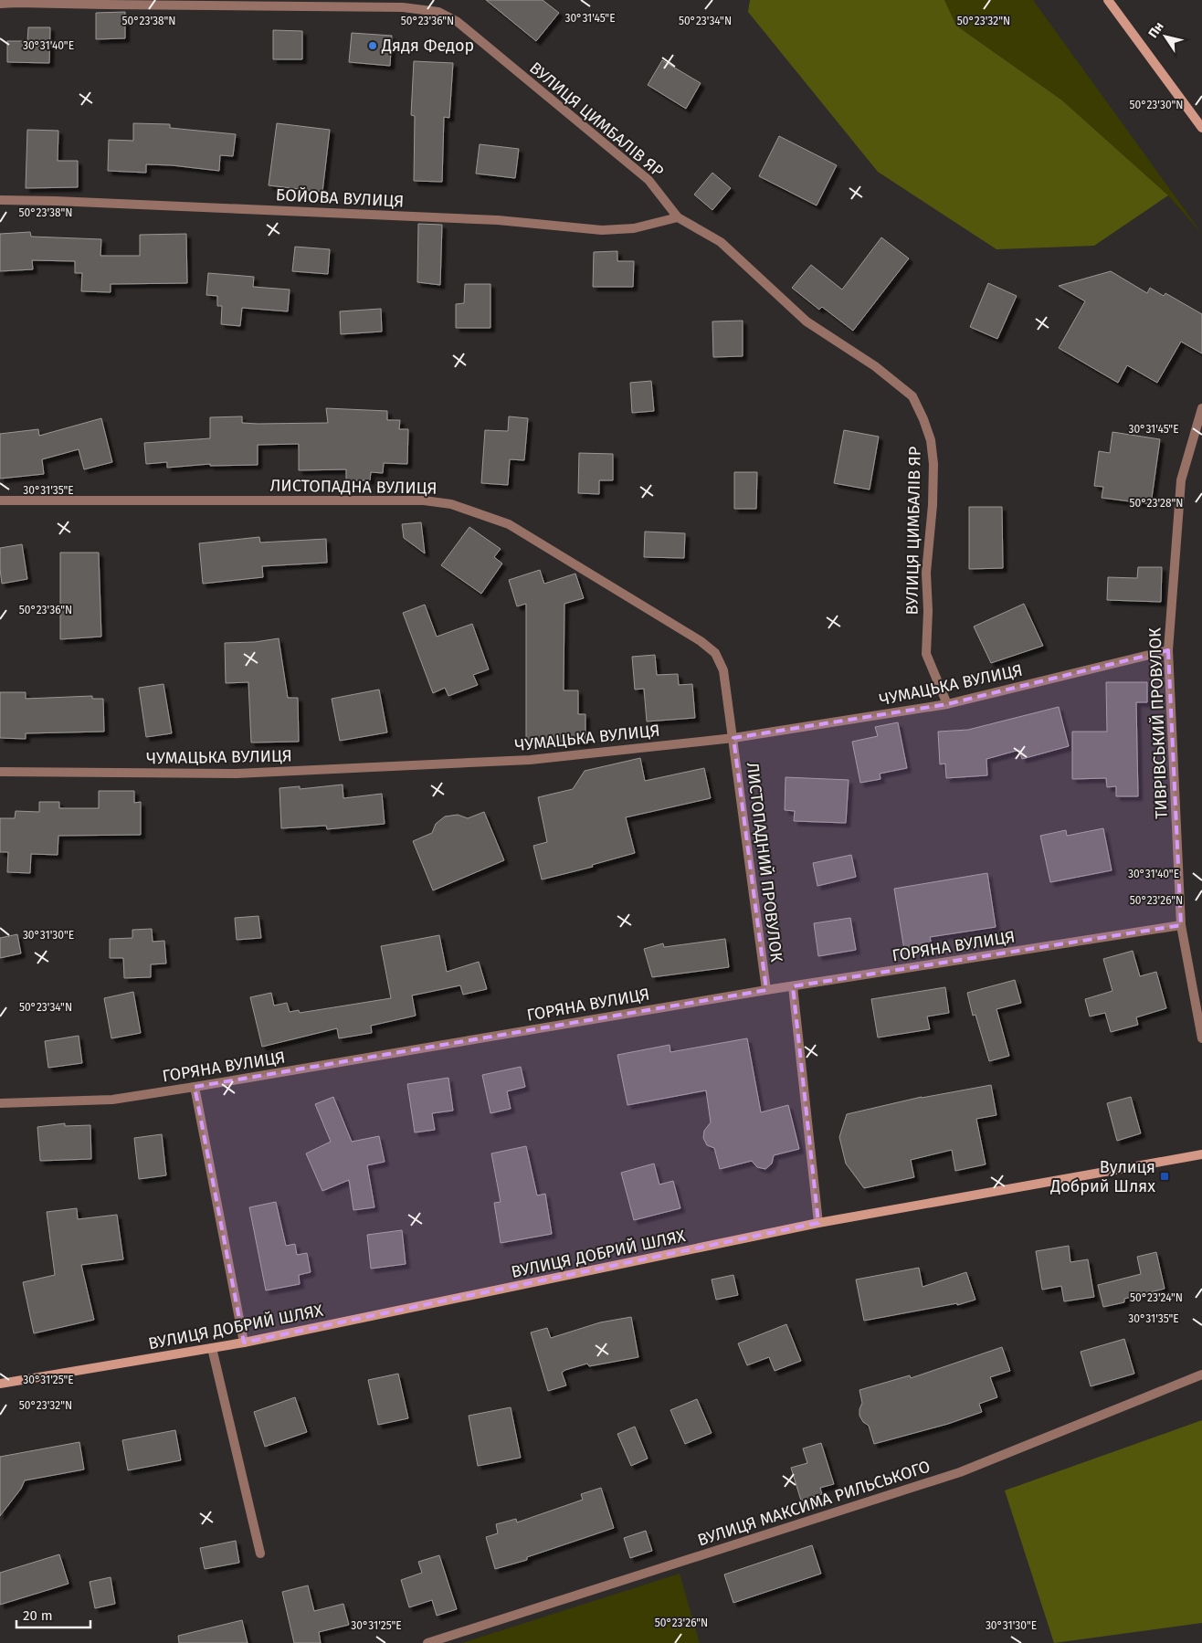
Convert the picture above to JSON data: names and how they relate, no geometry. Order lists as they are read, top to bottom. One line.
{"streets":{"street":["ВУЛИЦЯ ЦИМБАЛІВ ЯР","БОЙОВА ВУЛИЦЯ","ЛИСТОПАДНА ВУЛИЦЯ","ЧУМАЦЬКА ВУЛИЦЯ","ТИВРІВСЬКИЙ ПРОВУЛОК","ЛИСТОПАДНИЙ ПРОВУЛОК","ГОРЯНА ВУЛИЦЯ","ВУЛИЦЯ ДОБРИЙ ШЛЯХ","ВУЛИЦЯ МАКСИМА РИЛЬСЬКОГО"]},"crossings":[["ВУЛИЦЯ ЦИМБАЛІВ ЯР","БОЙОВА ВУЛИЦЯ"],["ВУЛИЦЯ ЦИМБАЛІВ ЯР","ЧУМАЦЬКА ВУЛИЦЯ"],["ЛИСТОПАДНА ВУЛИЦЯ","ЧУМАЦЬКА ВУЛИЦЯ"],["ЛИСТОПАДНА ВУЛИЦЯ","ЛИСТОПАДНИЙ ПРОВУЛОК"],["ЧУМАЦЬКА ВУЛИЦЯ","ТИВРІВСЬКИЙ ПРОВУЛОК"],["ЧУМАЦЬКА ВУЛИЦЯ","ЛИСТОПАДНИЙ ПРОВУЛОК"],["ТИВРІВСЬКИЙ ПРОВУЛОК","ГОРЯНА ВУЛИЦЯ"],["ЛИСТОПАДНИЙ ПРОВУЛОК","ГОРЯНА ВУЛИЦЯ"]],"places":{"other":["Дядя Федор"],"transit":["Вулиця Добрий Шлях"]},"scale_bar":"20 m","north":"top left","coordinates":["30°31'45\"E","50°23'38\"N","50°23'36\"N","50°23'34\"N","50°23'32\"N","30°31'40\"E","50°23'30\"N","30°31'35\"E","50°23'28\"N","50°23'26\"N","30°31'30\"E","50°23'24\"N","30°31'25\"E"]}
